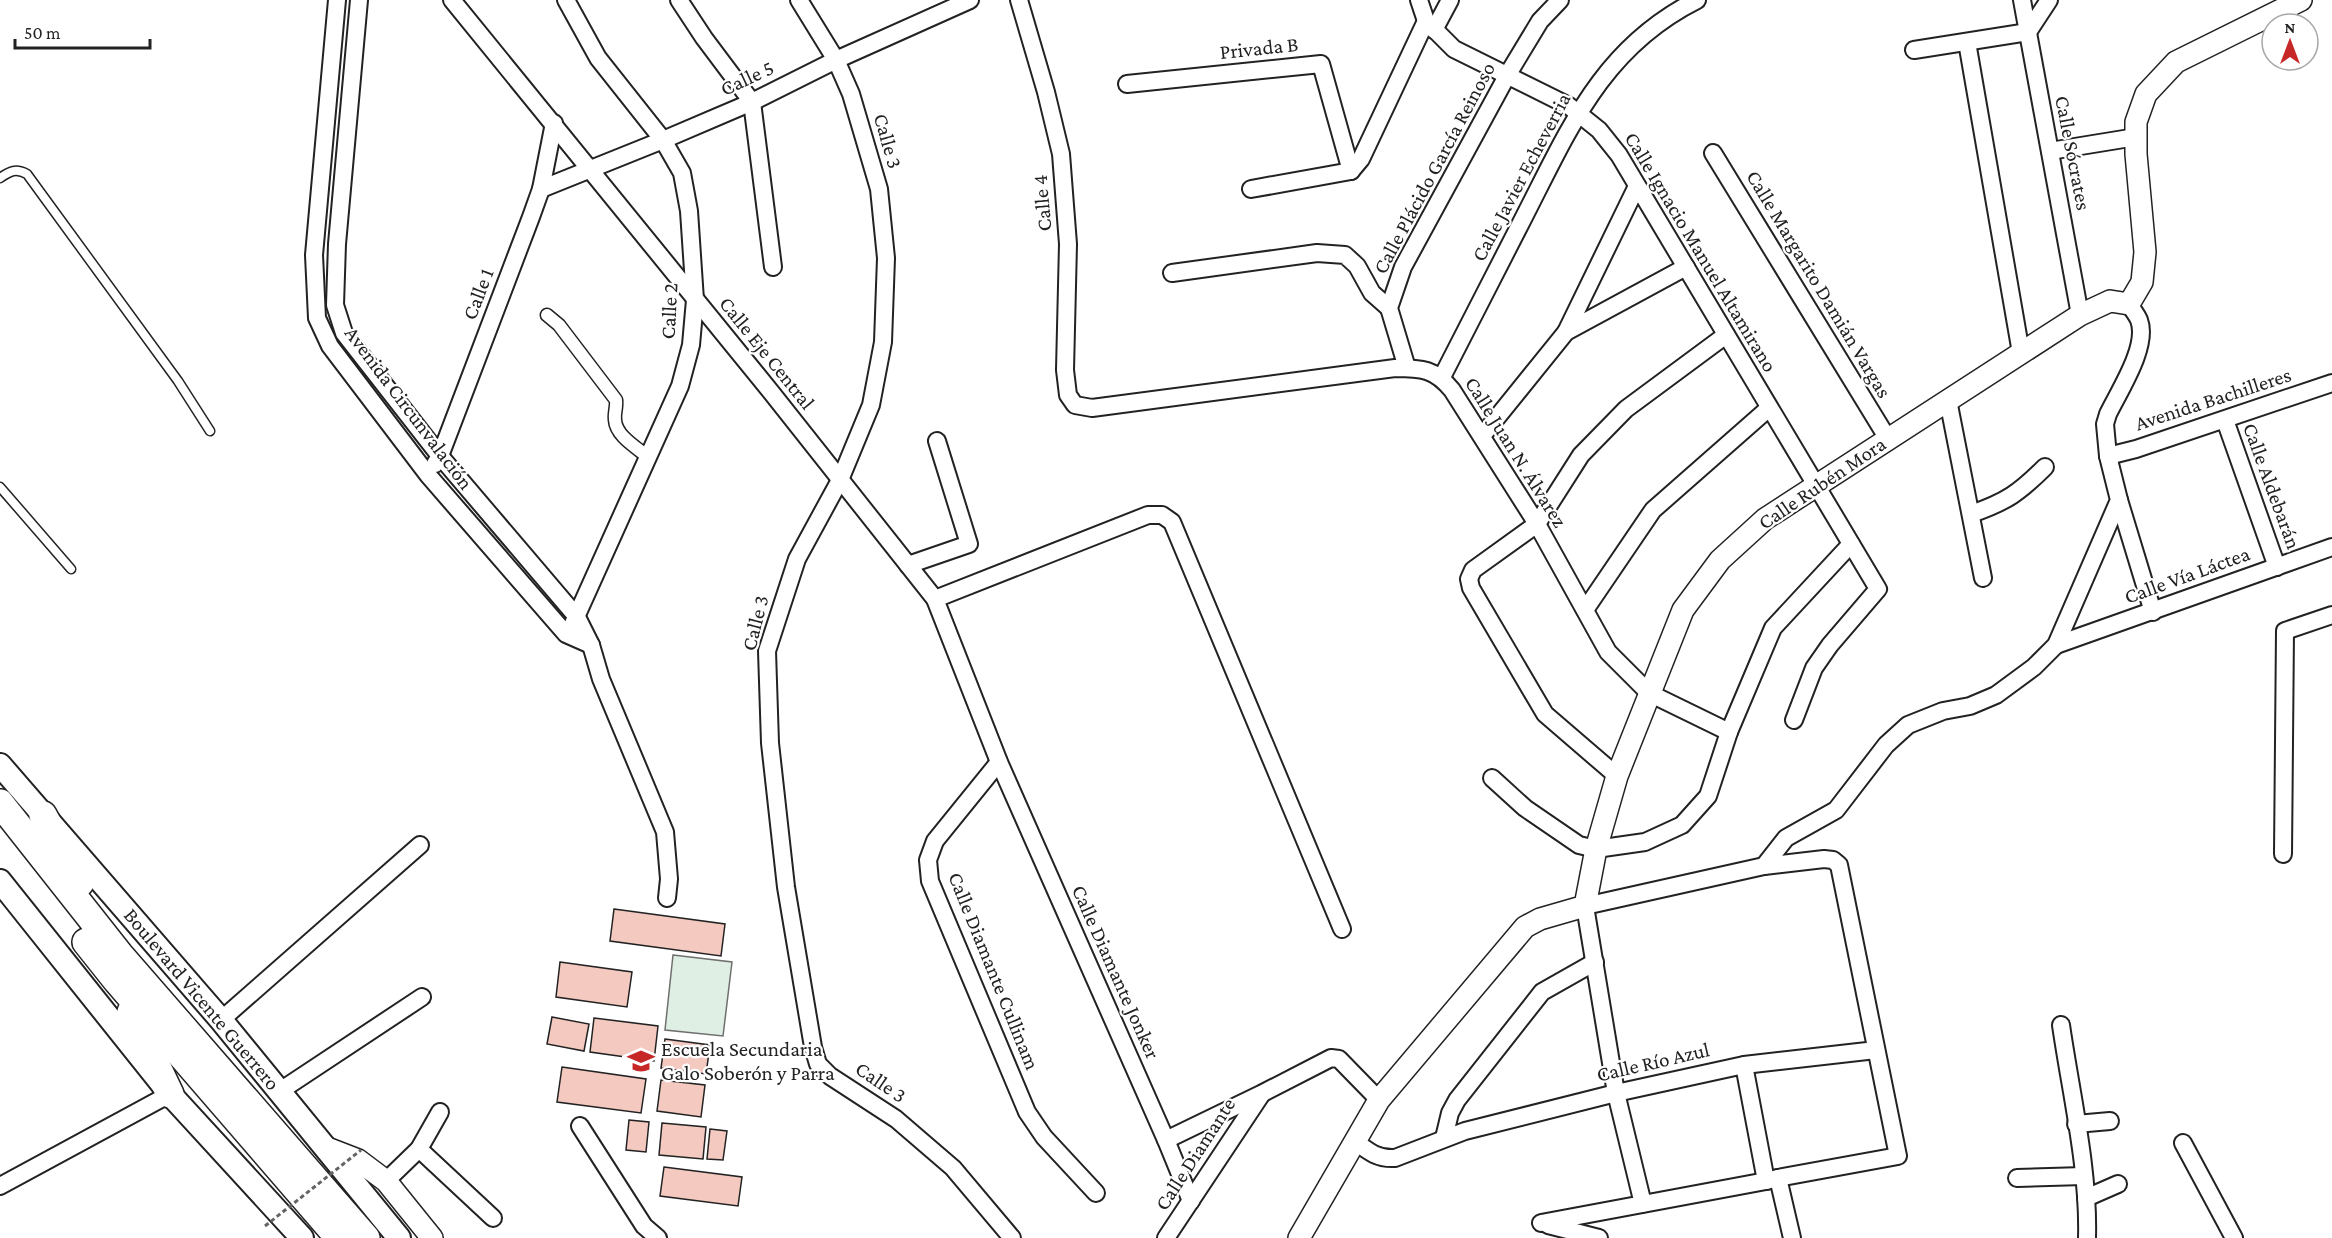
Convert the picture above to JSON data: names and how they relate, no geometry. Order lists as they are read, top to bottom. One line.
{"streets":{"highway":["Boulevard Vicente Guerrero"],"street":["Privada B","Calle 5","Calle 3","Calle Sócrates","Calle Plácido García Reinoso","Calle Javier Echeverria","Calle 4","Calle Ignacio Manuel Altamirano","Calle Margarito Damián Vargas","Calle 1","Calle 2","Calle Eje Central","Avenida Bachilleres","Avenida Circunvalación","Calle Juan N. Álvarez","Calle Rubén Mora","Calle Aldebarán","Calle Vía Láctea","Calle Diamante Cullinam","Calle Diamante Jonker","Calle Río Azul","Calle Diamante"]},"crossings":[["Calle 5","Calle 3"],["Calle 5","Calle 1"],["Calle 5","Calle 2"],["Calle 5","Calle Eje Central"],["Calle 3","Calle Eje Central"],["Calle Sócrates","Calle Rubén Mora"],["Calle Plácido García Reinoso","Calle Ignacio Manuel Altamirano"],["Calle Plácido García Reinoso","Calle Juan N. Álvarez"],["Calle Javier Echeverria","Calle Ignacio Manuel Altamirano"],["Calle Javier Echeverria","Calle Juan N. Álvarez"],["Calle 4","Calle Juan N. Álvarez"],["Calle Ignacio Manuel Altamirano","Calle Rubén Mora"],["Calle Margarito Damián Vargas","Calle Rubén Mora"],["Calle 1","Calle Eje Central"],["Calle 1","Avenida Circunvalación"],["Calle 2","Calle Eje Central"],["Calle 2","Avenida Circunvalación"],["Calle Eje Central","Calle Diamante Cullinam"],["Calle Eje Central","Calle Diamante Jonker"],["Avenida Bachilleres","Calle Aldebarán"],["Calle Juan N. Álvarez","Calle Rubén Mora"],["Calle Aldebarán","Calle Vía Láctea"],["Calle Diamante Cullinam","Calle Diamante Jonker"],["Calle Diamante Jonker","Calle Diamante"]],"places":{"school or university":["Escuela Secundaria Galo Soberón y Parra"]},"scale_bar":"50 m","north":"top"}
